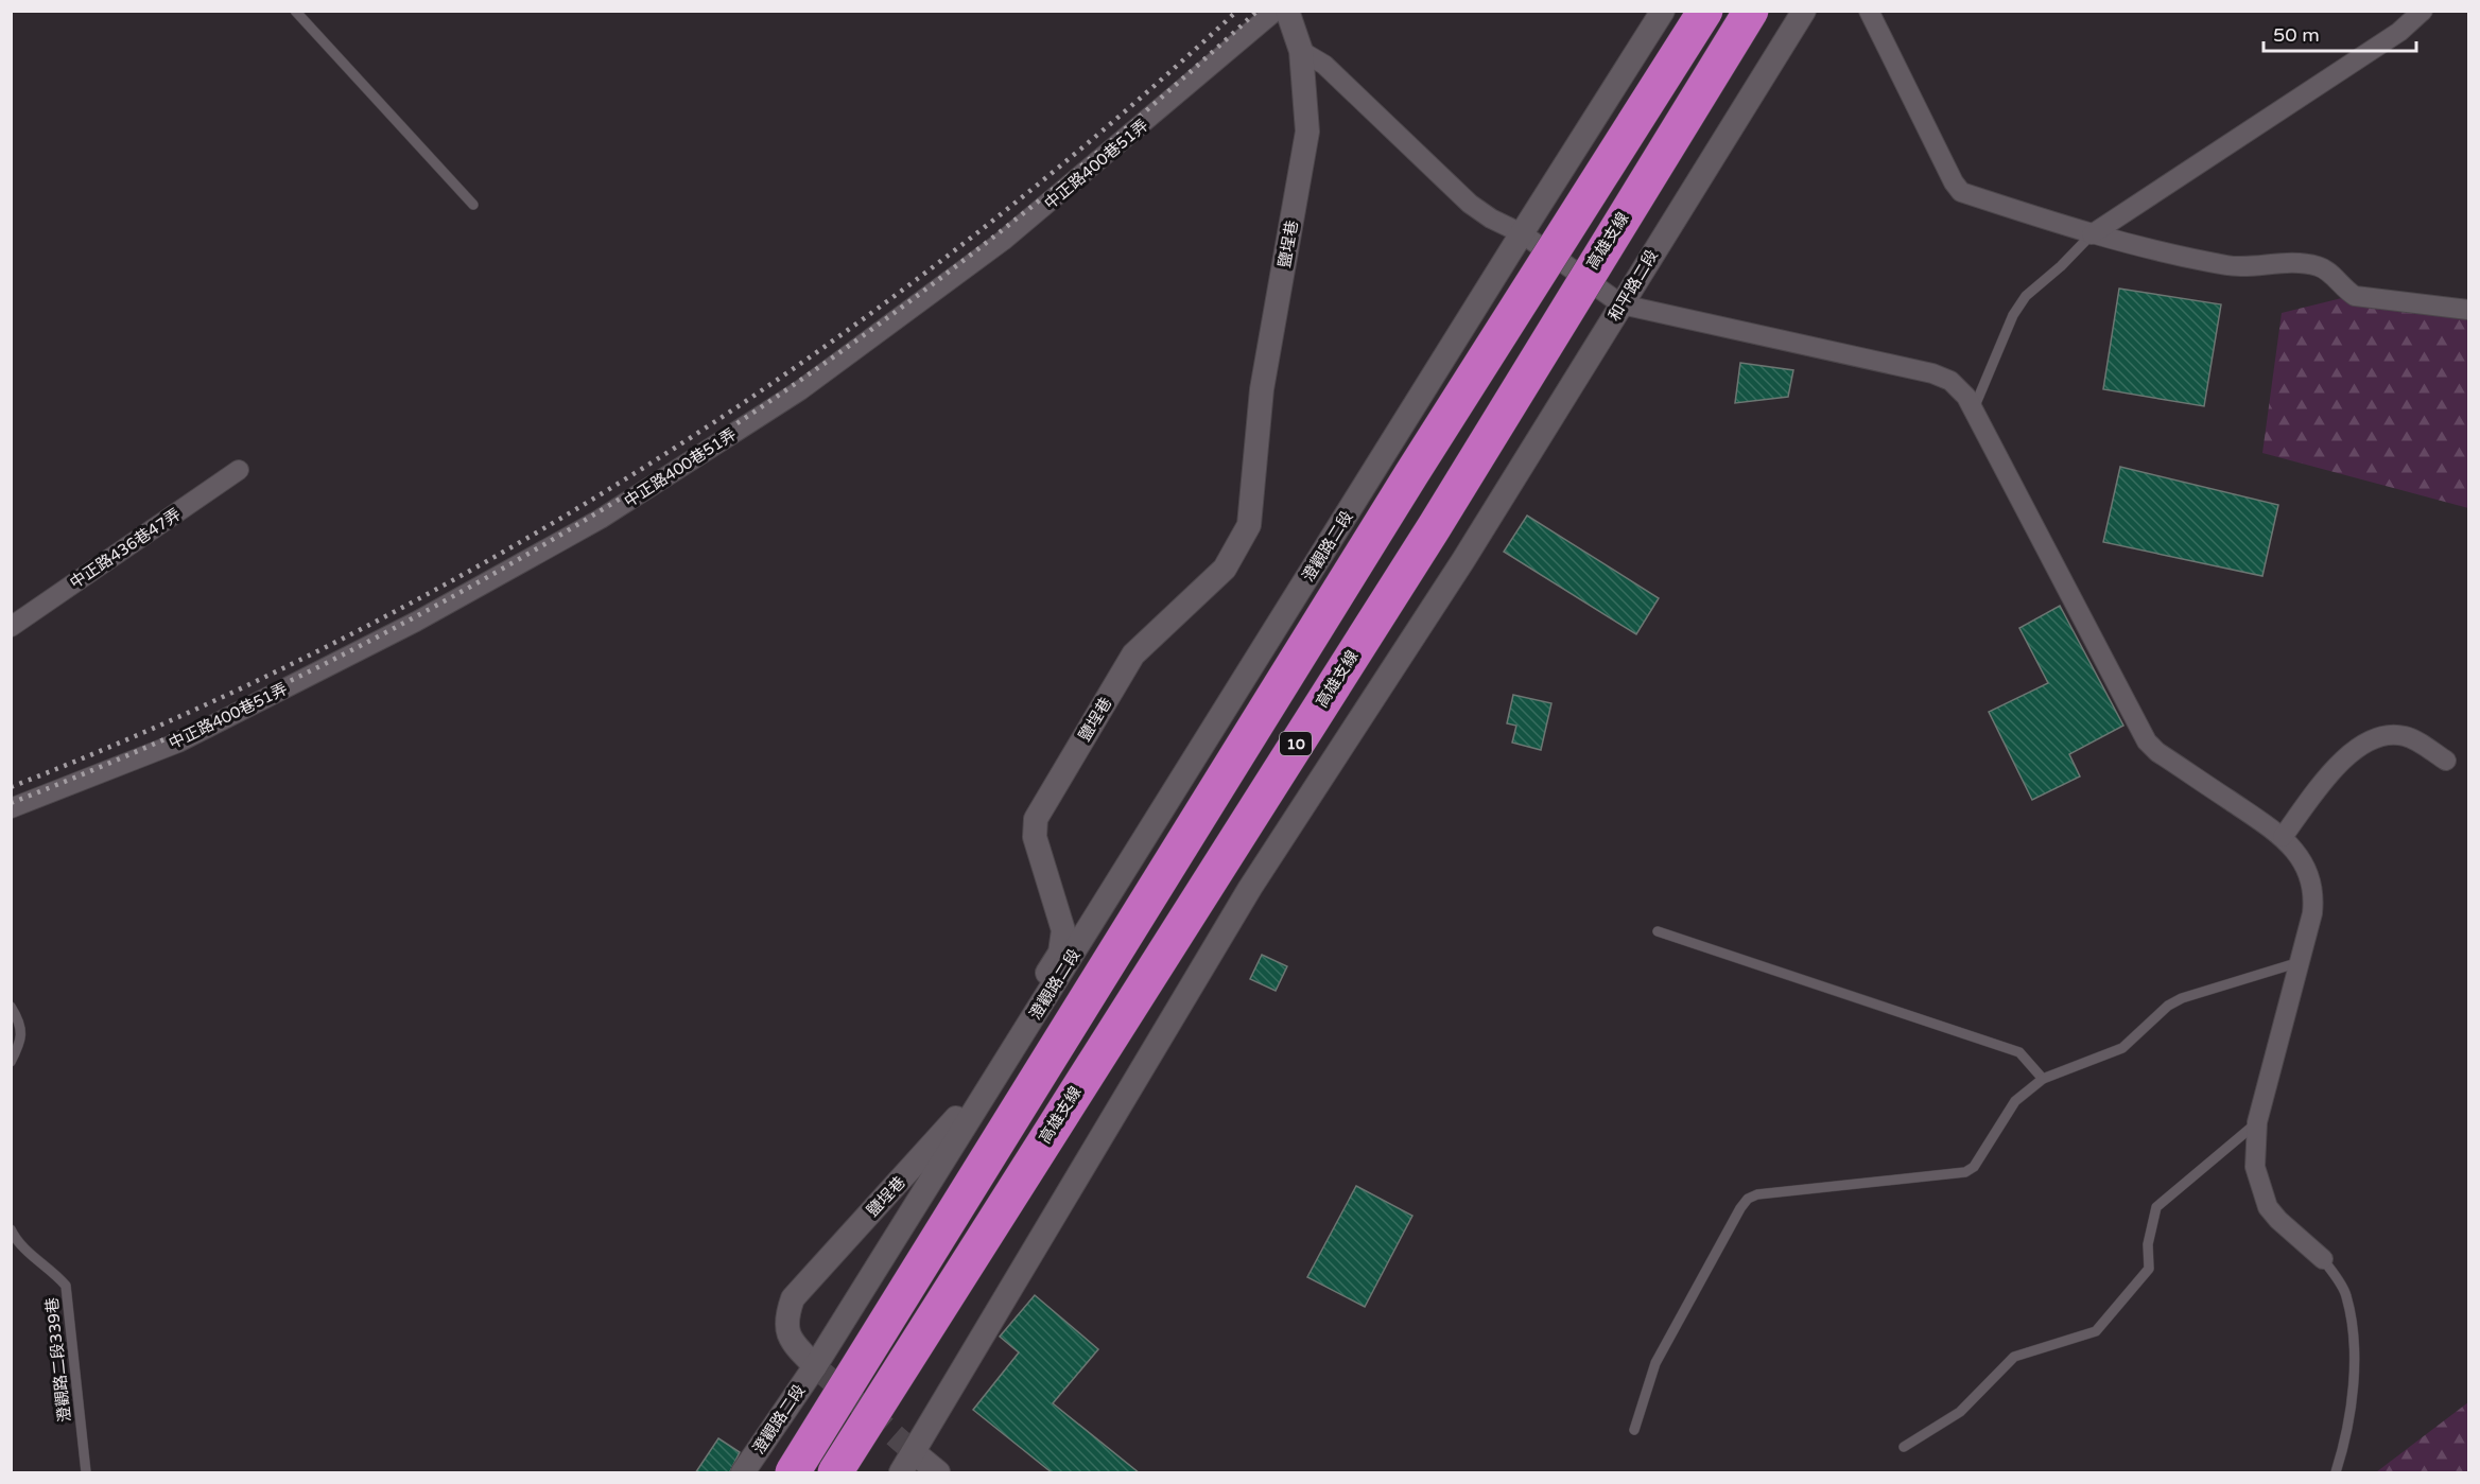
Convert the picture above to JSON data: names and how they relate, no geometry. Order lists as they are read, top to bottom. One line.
{"streets":{"highway":["高雄支線","10"],"street":["中正路400巷51弄","鹽埕巷","和平路二段","澄觀路二段","中正路436巷47弄"],"lane":["澄觀路二段339巷"]},"crossings":[["鹽埕巷","澄觀路二段"]],"scale_bar":"50 m"}
